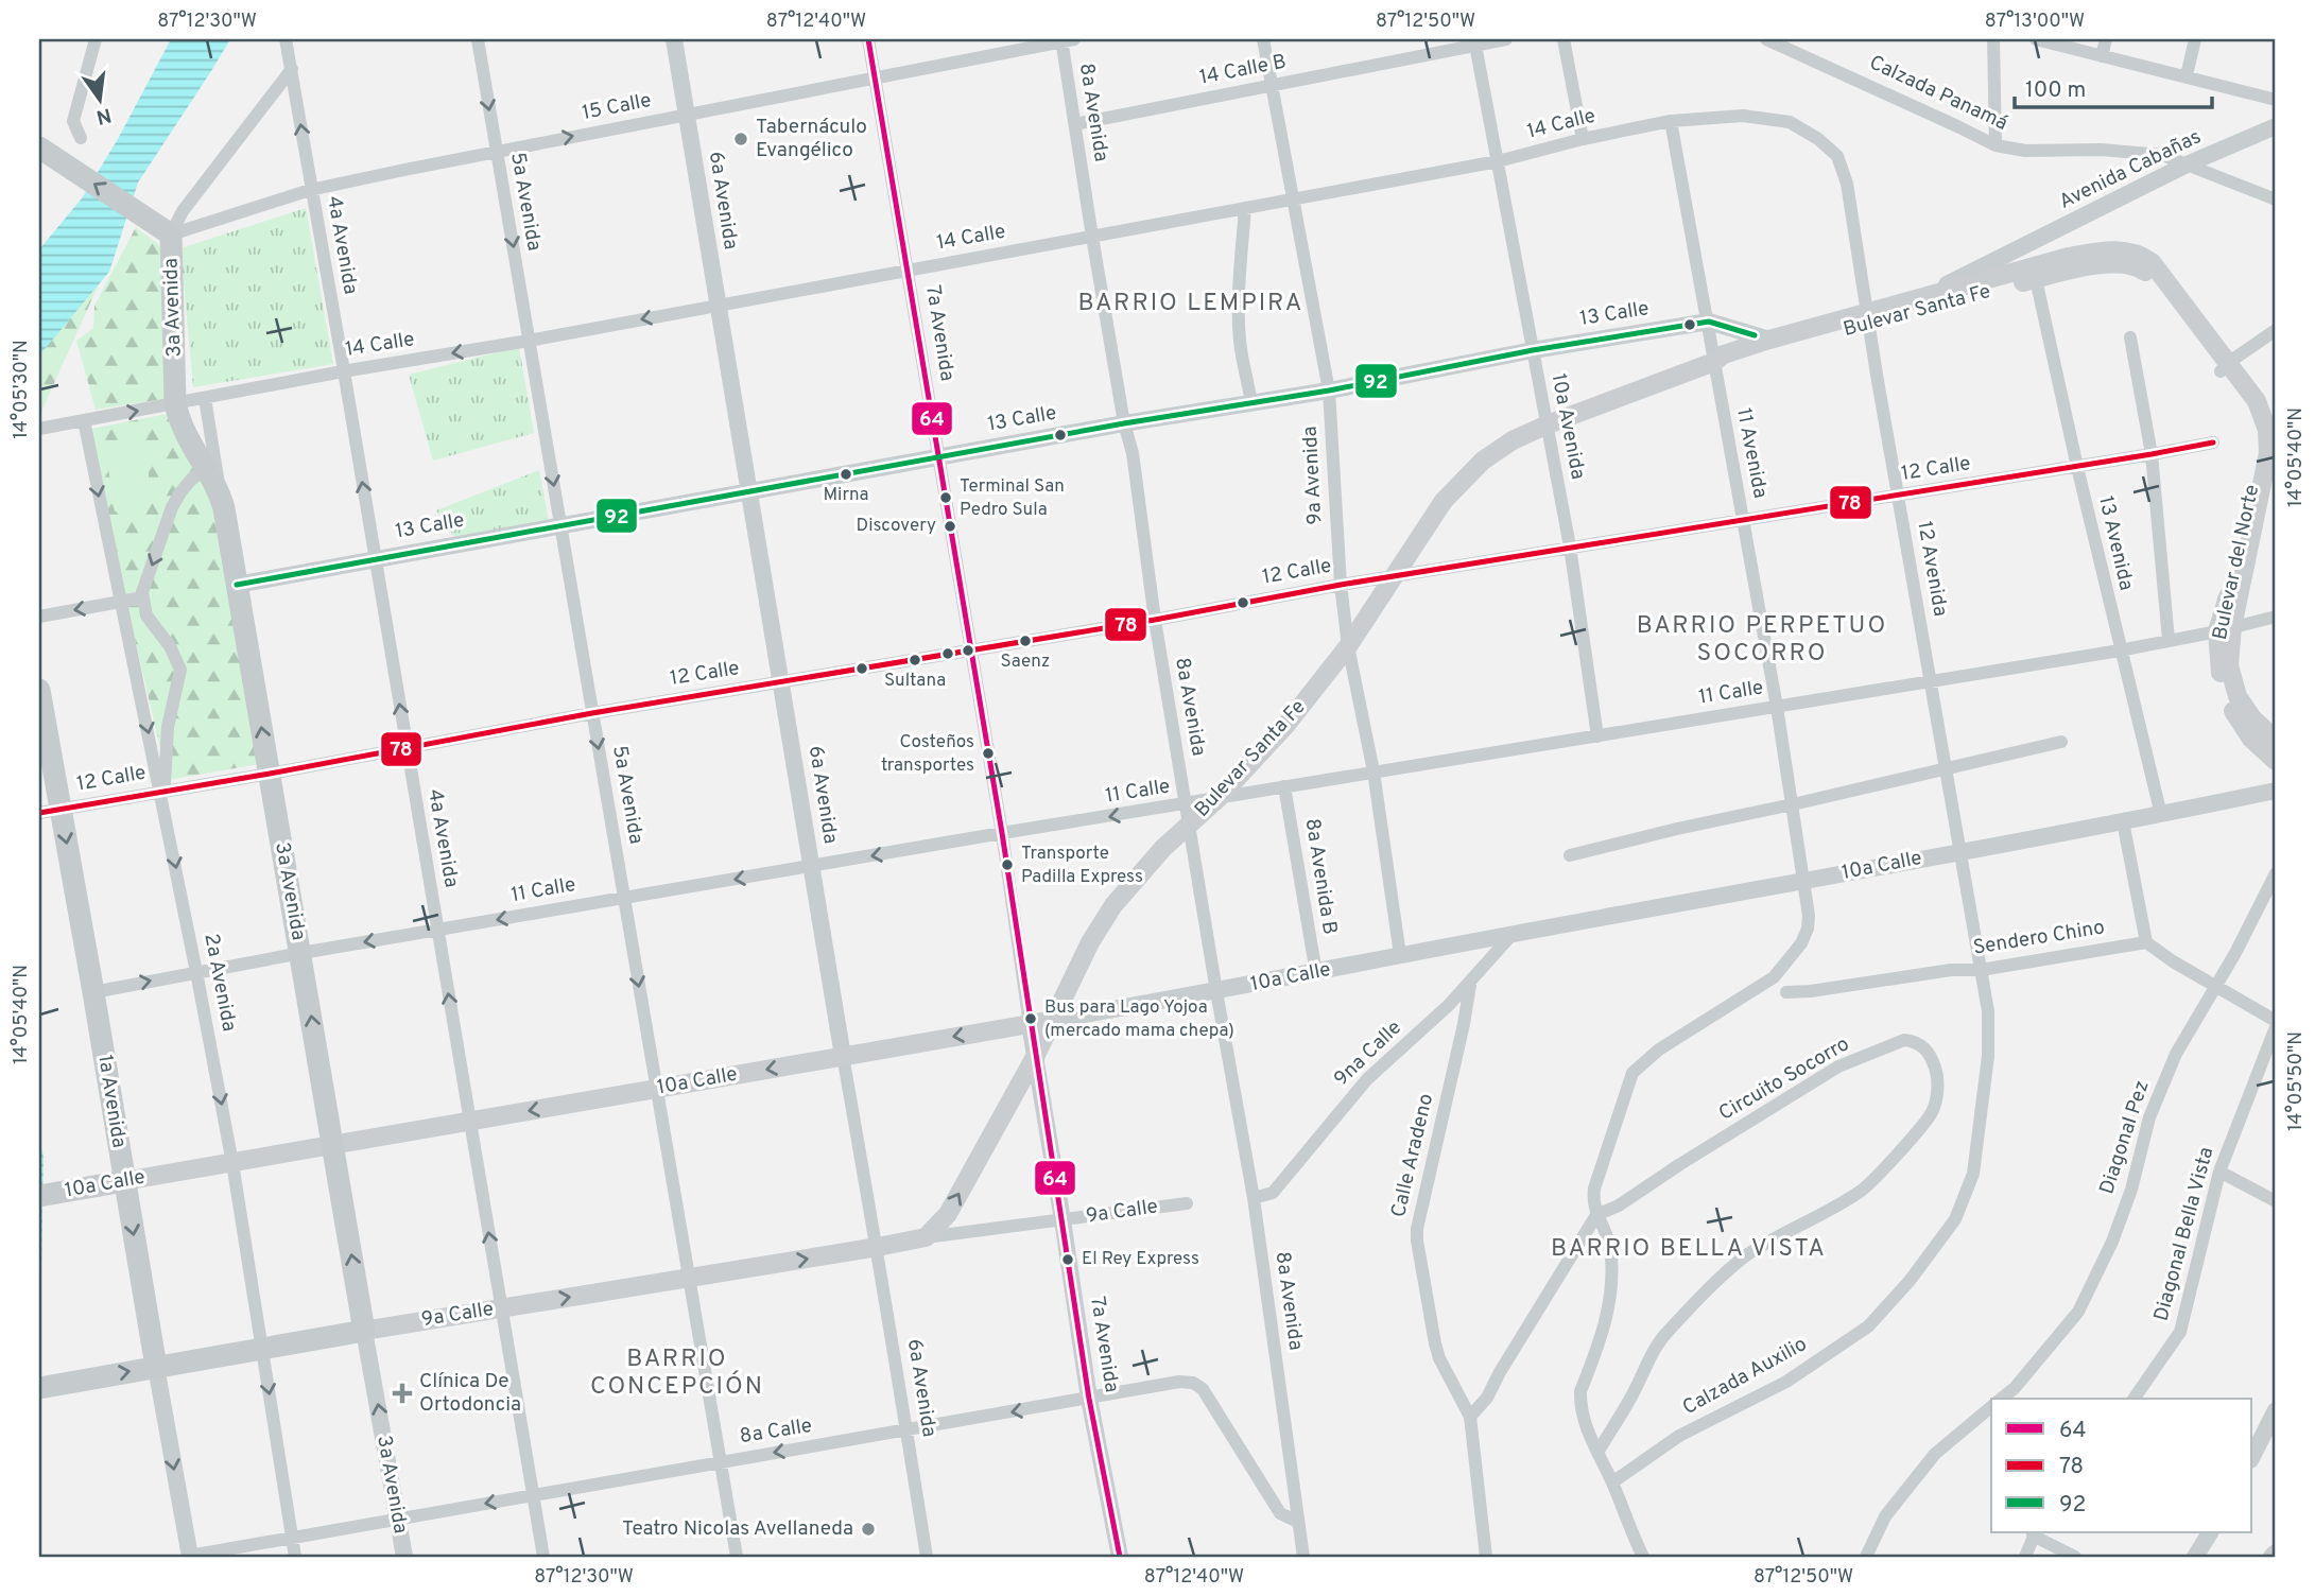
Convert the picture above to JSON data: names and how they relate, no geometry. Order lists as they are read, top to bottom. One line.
{"streets":{"main road":["3a Avenida","Bulevar Santa Fe","Bulevar del Norte","10a Calle","1a Avenida","9a Calle"],"street":["14 Calle B","Calzada Panamá","15 Calle","8a Avenida","14 Calle","Avenida Cabañas","6a Avenida","5a Avenida","4a Avenida","13 Calle","7a Avenida","10a Avenida","11 Avenida","12 Calle","9a Avenida","13 Avenida","12 Avenida","11 Calle","8a Avenida B","Sendero Chino","2a Avenida","9na Calle","Circuito Socorro","Diagonal Pez","Calle Aradeno","Diagonal Bella Vista","Calzada Auxilio","8a Calle"]},"crossings":[["14 Calle B","8a Avenida"],["14 Calle B","10a Avenida"],["14 Calle B","9a Avenida"],["Calzada Panamá","Avenida Cabañas"],["15 Calle","8a Avenida"],["15 Calle","6a Avenida"],["15 Calle","5a Avenida"],["15 Calle","4a Avenida"],["15 Calle","3a Avenida"],["15 Calle","7a Avenida"],["8a Avenida","14 Calle"],["8a Avenida","Bulevar Santa Fe"],["8a Avenida","13 Calle"],["8a Avenida","12 Calle"],["8a Avenida","11 Calle"],["8a Avenida","10a Calle"],["8a Avenida","9na Calle"],["8a Avenida","8a Calle"],["14 Calle","6a Avenida"],["14 Calle","5a Avenida"],["14 Calle","4a Avenida"],["14 Calle","3a Avenida"],["14 Calle","7a Avenida"],["14 Calle","10a Avenida"],["14 Calle","11 Avenida"],["14 Calle","9a Avenida"],["14 Calle","12 Avenida"],["14 Calle","2a Avenida"],["Avenida Cabañas","Bulevar Santa Fe"],["6a Avenida","13 Calle"],["6a Avenida","12 Calle"],["6a Avenida","11 Calle"],["6a Avenida","10a Calle"],["6a Avenida","9a Calle"],["6a Avenida","8a Calle"],["5a Avenida","13 Calle"],["5a Avenida","12 Calle"],["5a Avenida","11 Calle"],["5a Avenida","10a Calle"],["5a Avenida","9a Calle"],["5a Avenida","8a Calle"],["4a Avenida","3a Avenida"],["4a Avenida","13 Calle"],["4a Avenida","12 Calle"],["4a Avenida","11 Calle"],["4a Avenida","10a Calle"],["4a Avenida","9a Calle"],["4a Avenida","8a Calle"],["3a Avenida","13 Calle"],["3a Avenida","12 Calle"],["3a Avenida","11 Calle"],["3a Avenida","10a Calle"],["3a Avenida","9a Calle"],["3a Avenida","8a Calle"],["Bulevar Santa Fe","13 Calle"],["Bulevar Santa Fe","7a Avenida"],["Bulevar Santa Fe","10a Avenida"],["Bulevar Santa Fe","11 Avenida"],["Bulevar Santa Fe","12 Calle"],["Bulevar Santa Fe","9a Avenida"],["Bulevar Santa Fe","13 Avenida"],["Bulevar Santa Fe","Bulevar del Norte"],["Bulevar Santa Fe","12 Avenida"],["Bulevar Santa Fe","11 Calle"],["Bulevar Santa Fe","10a Calle"],["Bulevar Santa Fe","9a Calle"],["13 Calle","7a Avenida"],["13 Calle","10a Avenida"],["13 Calle","11 Avenida"],["13 Calle","9a Avenida"],["7a Avenida","12 Calle"],["7a Avenida","11 Calle"],["7a Avenida","10a Calle"],["7a Avenida","9a Calle"],["7a Avenida","8a Calle"],["10a Avenida","12 Calle"],["10a Avenida","11 Calle"],["11 Avenida","12 Calle"],["11 Avenida","11 Calle"],["11 Avenida","10a Calle"],["11 Avenida","Circuito Socorro"],["12 Calle","9a Avenida"],["12 Calle","13 Avenida"],["12 Calle","12 Avenida"],["12 Calle","2a Avenida"],["12 Calle","1a Avenida"],["9a Avenida","11 Calle"],["9a Avenida","10a Calle"],["13 Avenida","11 Calle"],["13 Avenida","10a Calle"],["Bulevar del Norte","11 Calle"],["12 Avenida","11 Calle"],["12 Avenida","10a Calle"],["12 Avenida","Sendero Chino"],["12 Avenida","Calzada Auxilio"],["11 Calle","8a Avenida B"],["11 Calle","2a Avenida"],["11 Calle","1a Avenida"],["10a Calle","8a Avenida B"],["10a Calle","2a Avenida"],["10a Calle","9na Calle"],["10a Calle","1a Avenida"],["Sendero Chino","Calzada Auxilio"],["2a Avenida","9a Calle"],["2a Avenida","8a Calle"],["9na Calle","Calle Aradeno"],["1a Avenida","9a Calle"],["1a Avenida","8a Calle"]],"one_way":["5a Avenida","4a Avenida","3a Avenida","2a Avenida","1a Avenida","9a Calle","8a Calle"],"districts":["BARRIO LEMPIRA","BARRIO PERPETUO SOCORRO","BARRIO BELLA VISTA","BARRIO CONCEPCIÓN"],"places":{"other":["Tabernáculo Evangélico","Mirna","Terminal San Pedro Sula","Discovery","Saenz","Sultana","Costeños transportes","Transporte Padilla Express","Bus para Lago Yojoa (mercado mama chepa)","El Rey Express","Teatro Nicolas Avellaneda"],"health":["Clínica De Ortodoncia"]},"lines":["transit line 64","transit line 92","transit line 78"],"legend":["64","78","92"],"scale_bar":"100 m","north":"bottom","coordinates":["87°12'30\"W","87°12'40\"W","87°12'50\"W","87°13'00\"W","14°05'30\"N","14°05'40\"N","14°05'50\"N"]}
